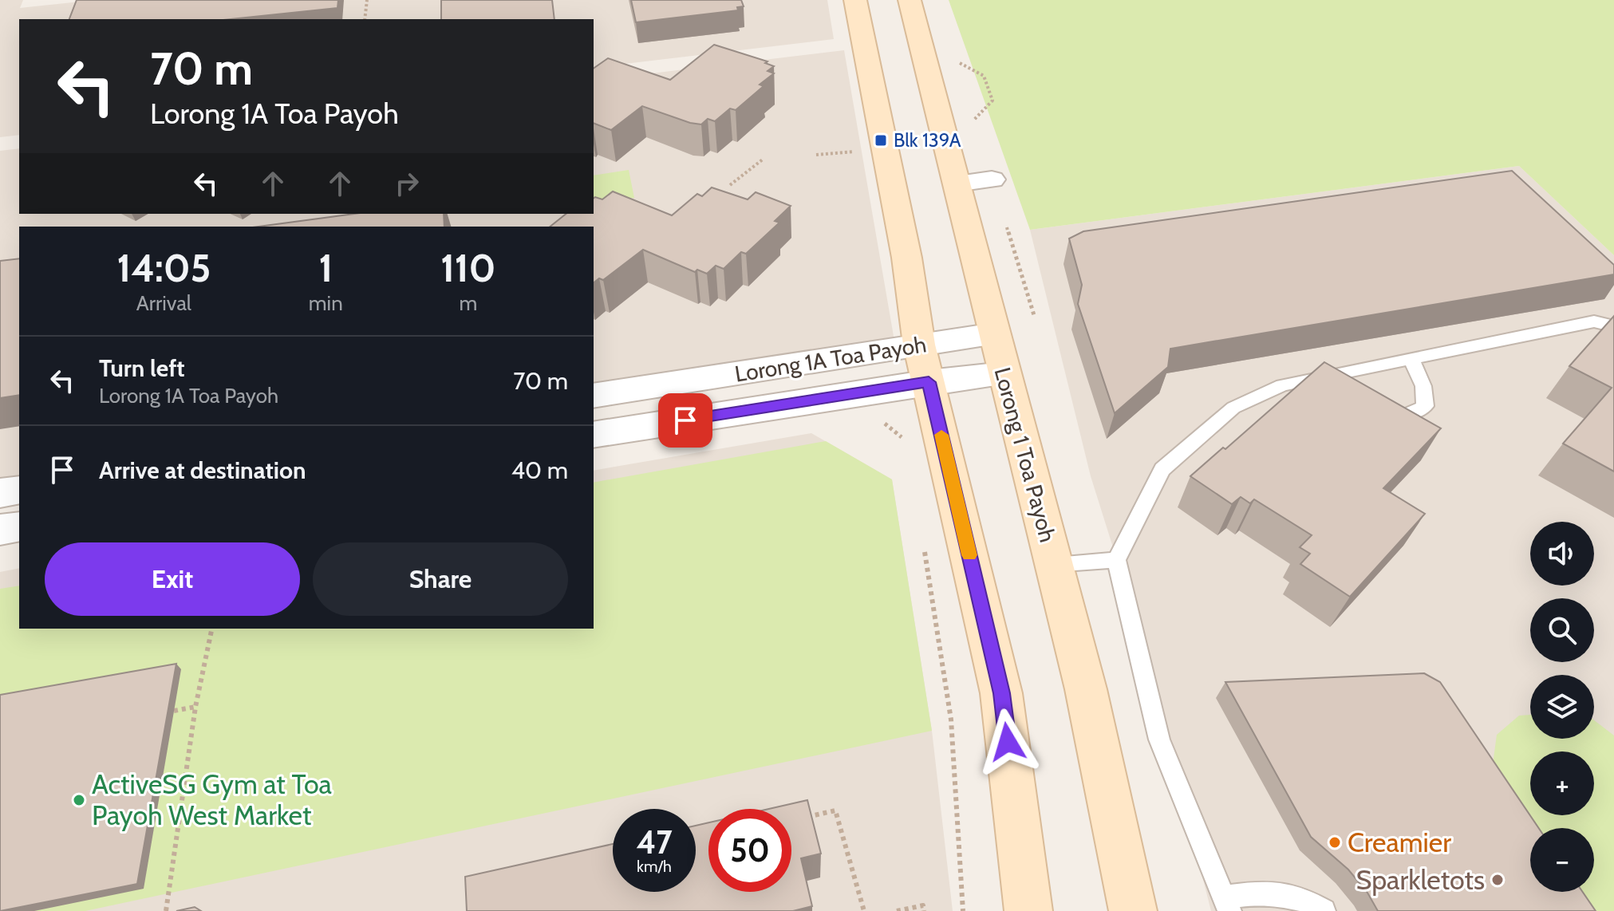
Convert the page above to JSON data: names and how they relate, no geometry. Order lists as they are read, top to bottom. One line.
{"streets":{"main road":["Lorong 1 Toa Payoh"],"street":["Lorong 1A Toa Payoh"]},"crossings":[["Lorong 1A Toa Payoh","Lorong 1 Toa Payoh"]],"places":{"transit":["Blk 139A"],"other":["ActiveSG Gym at Toa Payoh West Market","Creamier","Sparkletots"]},"page":{"turn":["70 m","Lorong 1A Toa Payoh"],"eta":["14:05","Arrival","1","min","110","m"],"list":[{"name":"Turn left","note":"Lorong 1A Toa Payoh","value":"70 m"},{"name":"Arrive at destination","value":"40 m"}],"map_buttons":["+","−"],"buttons":["Exit","Share"],"speed":"47 km/h","limit":"50"}}
